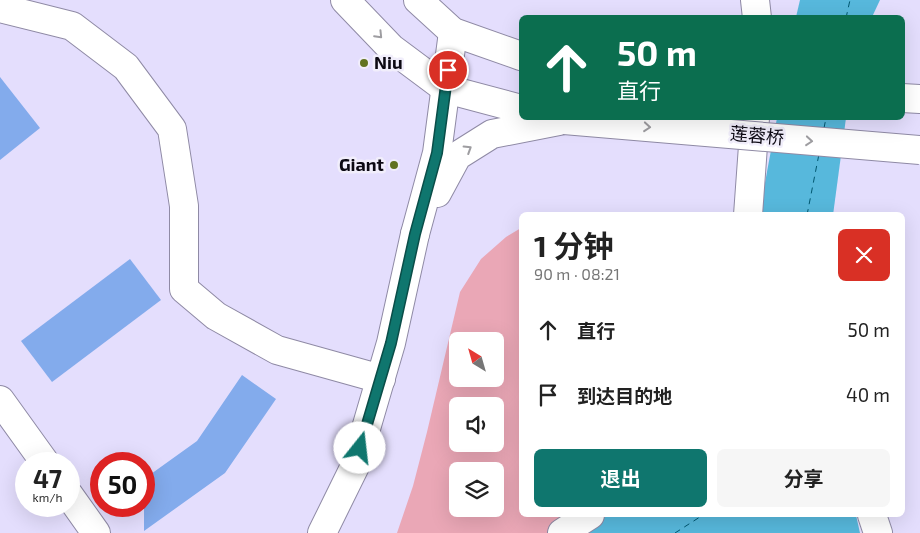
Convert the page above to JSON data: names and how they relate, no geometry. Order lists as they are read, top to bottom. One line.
{"streets":{"street":["莲蓉桥"]},"one_way":["莲蓉桥"],"places":["Niu","Giant"],"north":"top left","page":{"turn":["50 m","直行"],"heading":["1 分钟","90 m · 08:21"],"list":[{"name":"直行","value":"50 m"},{"name":"到达目的地","value":"40 m"}],"buttons":["退出","分享"],"speed":"47 km/h","limit":"50"}}
